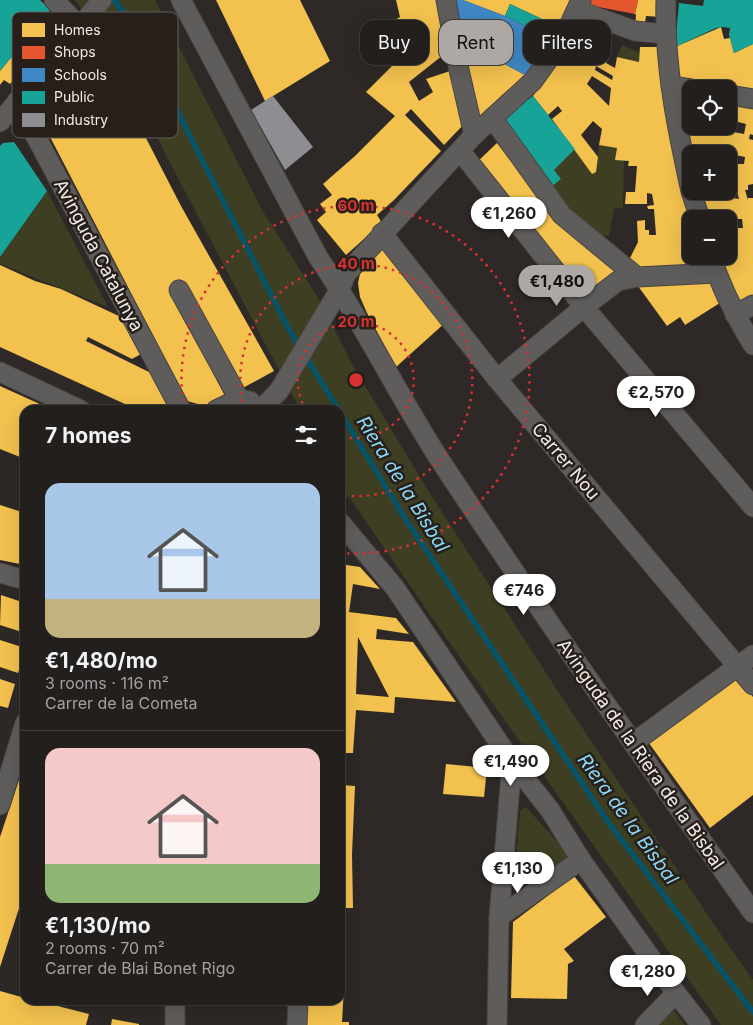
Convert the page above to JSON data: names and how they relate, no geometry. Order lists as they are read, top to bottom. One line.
{"streets":{"street":["Avinguda Catalunya","Carrer Nou","Avinguda de la Riera de la Bisbal"]},"water":["Riera de la Bisbal"],"legend":["Homes","Shops","Schools","Public","Industry"],"page":{"chip":["Buy","Rent","Filters"],"map_buttons":["+","−"],"price":["€1,260","€1,480","€2,570","€746","€1,490","€1,130","€1,280"],"heading":"7 homes","list":[{"name":"€1,480/mo","note":"3 rooms · 116 m² · Carrer de la Cometa"},{"name":"€1,130/mo","note":"2 rooms · 70 m² · Carrer de Blai Bonet Rigo"}]},"rings":["60 m","40 m","20 m"]}
